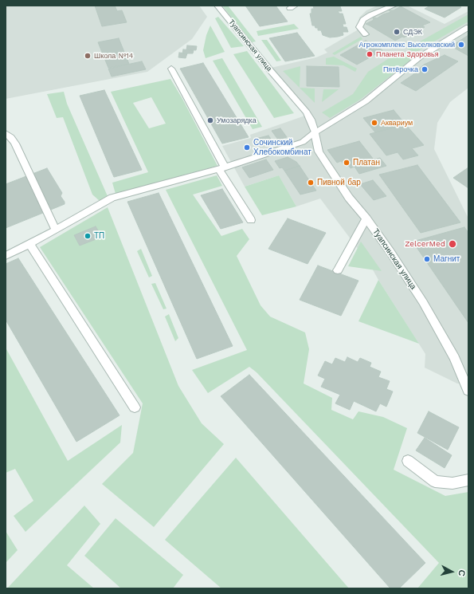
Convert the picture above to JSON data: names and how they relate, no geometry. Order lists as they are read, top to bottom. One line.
{"streets":{"street":["Туапсинская улица"]},"places":["СДЭК","Агрокомплекс Выселковский","Планета Здоровья","Школа №14","Пятёрочка","Умозарядка","Аквариум","Сочинский Хлебокомбинат","Платан","Пивной бар","ТП","ZelcerMed","Магнит"],"north":"right"}
